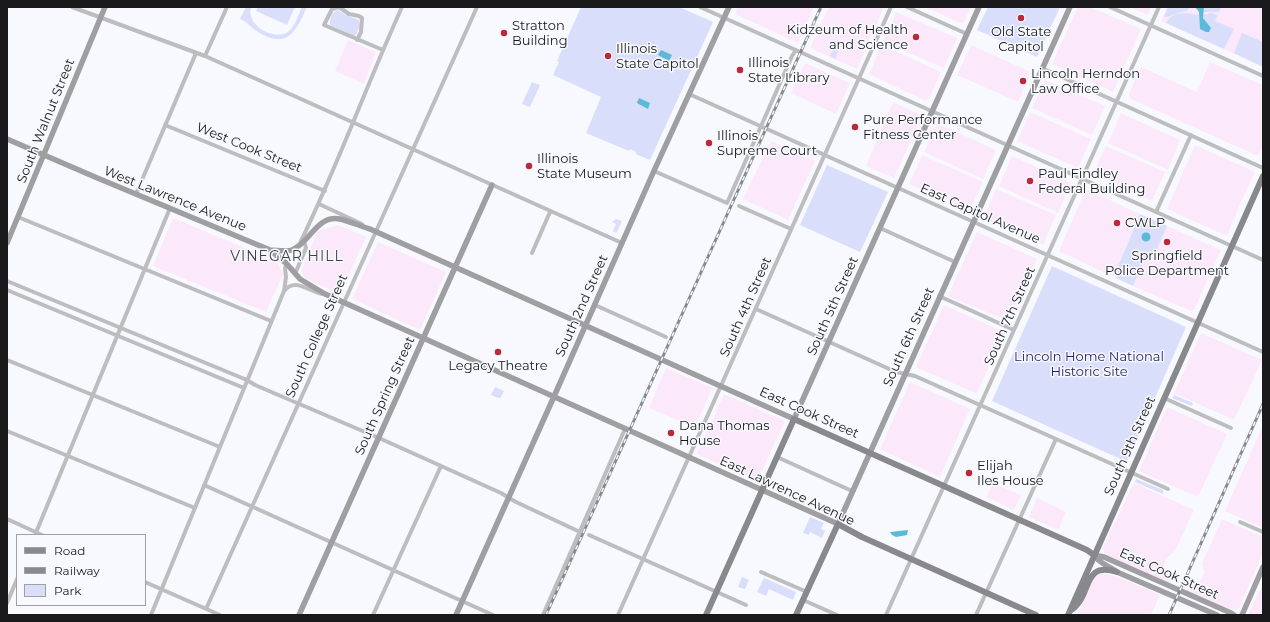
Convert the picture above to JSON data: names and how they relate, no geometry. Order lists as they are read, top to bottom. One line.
{"streets":{"main road":["South 5th Street","South 6th Street","East Cook Street","South 9th Street","East Lawrence Avenue"],"street":["South Walnut Street","West Cook Street","West Lawrence Avenue","East Capitol Avenue","South 2nd Street","South 4th Street","South 7th Street","South College Street","South Spring Street"]},"crossings":[["South Walnut Street","West Lawrence Avenue"],["West Lawrence Avenue","South College Street"],["West Lawrence Avenue","South Spring Street"],["West Lawrence Avenue","East Lawrence Avenue"],["East Capitol Avenue","South 2nd Street"],["East Capitol Avenue","South 5th Street"],["East Capitol Avenue","South 4th Street"],["East Capitol Avenue","South 7th Street"],["East Capitol Avenue","South 6th Street"],["East Capitol Avenue","South 9th Street"],["South 2nd Street","East Cook Street"],["South 2nd Street","East Lawrence Avenue"],["South 5th Street","East Cook Street"],["South 5th Street","East Lawrence Avenue"],["South 4th Street","East Cook Street"],["South 4th Street","East Lawrence Avenue"],["South 7th Street","East Cook Street"],["South 7th Street","East Lawrence Avenue"],["South 6th Street","East Cook Street"],["South 6th Street","East Lawrence Avenue"],["South Spring Street","East Cook Street"],["East Cook Street","South 9th Street"]],"districts":["VINEGAR HILL"],"parks":["Lincoln Home National Historic Site"],"places":["Old State Capitol","Stratton Building","Kidzeum of Health and Science","Illinois State Capitol","Illinois State Library","Lincoln Herndon Law Office","Pure Performance Fitness Center","Illinois Supreme Court","Illinois State Museum","Paul Findley Federal Building","CWLP","Springfield Police Department","Legacy Theatre","Dana Thomas House","Elijah Iles House"],"legend":["Road","Railway","Park"]}
